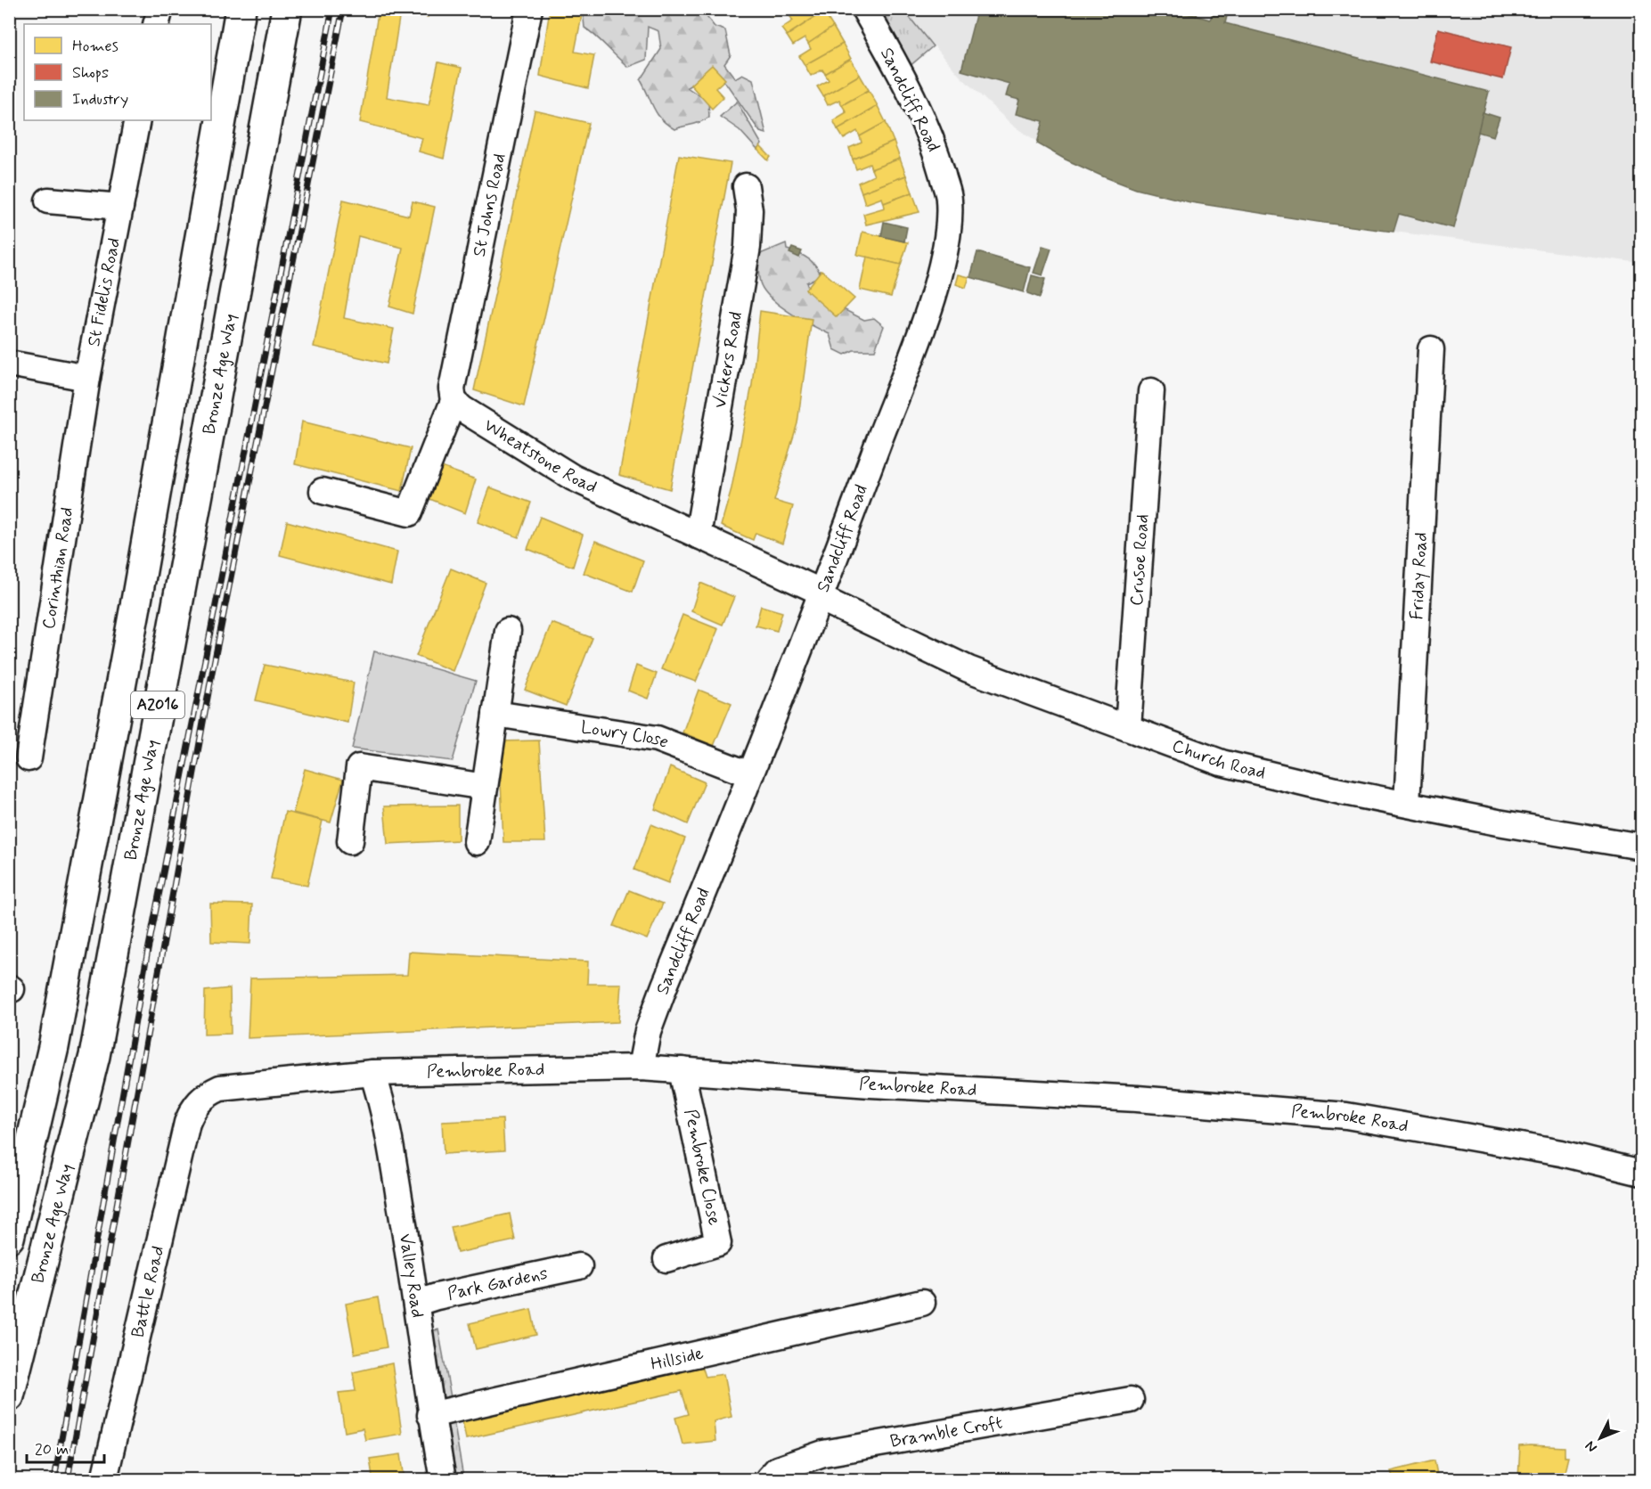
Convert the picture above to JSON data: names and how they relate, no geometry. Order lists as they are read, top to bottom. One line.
{"streets":{"main road":["Bronze Age Way","A2016"],"street":["Sandcliff Road","St Johns Road","St Fidelis Road","Vickers Road","Wheatstone Road","Crusoe Road","Corinthian Road","Friday Road","Lowry Close","Church Road","Pembroke Road","Pembroke Close","Valley Road","Park Gardens","Battle Road","Hillside","Bramble Croft"]},"crossings":[["Sandcliff Road","Wheatstone Road"],["Sandcliff Road","Lowry Close"],["Sandcliff Road","Church Road"],["Sandcliff Road","Pembroke Road"],["St Johns Road","Wheatstone Road"],["St Fidelis Road","Corinthian Road"],["Vickers Road","Wheatstone Road"],["Wheatstone Road","Church Road"],["Crusoe Road","Church Road"],["Friday Road","Church Road"],["Pembroke Road","Pembroke Close"],["Pembroke Road","Valley Road"],["Pembroke Road","Battle Road"],["Valley Road","Park Gardens"],["Valley Road","Hillside"]],"legend":["Homes","Shops","Industry"],"scale_bar":"20 m","north":"bottom left"}
